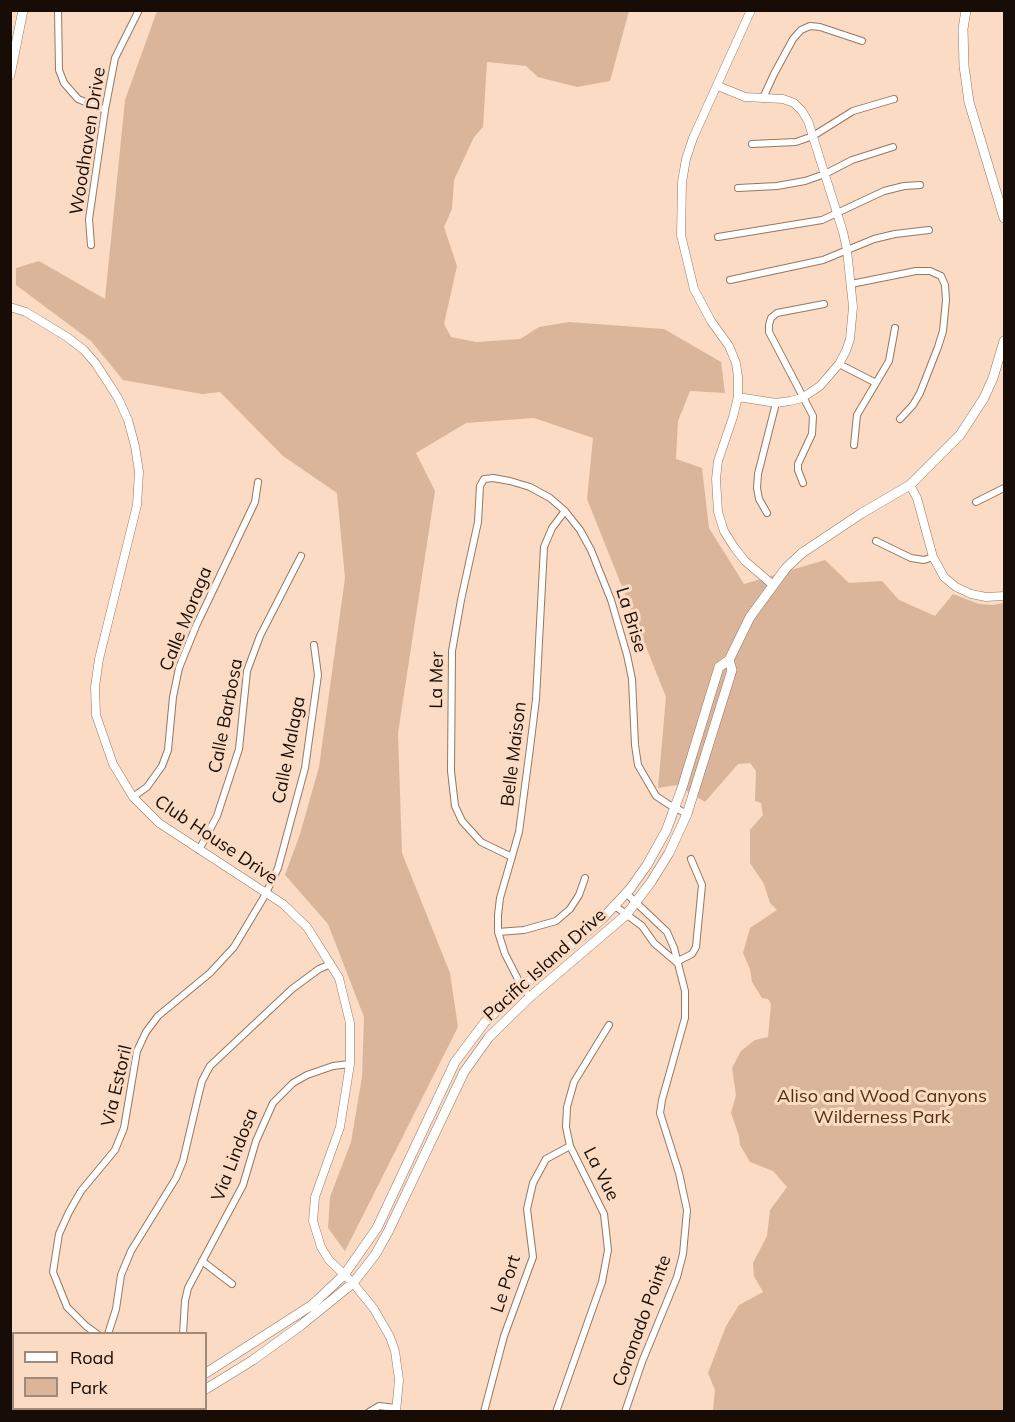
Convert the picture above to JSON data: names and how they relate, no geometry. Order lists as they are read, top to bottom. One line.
{"streets":{"main road":["Pacific Island Drive"],"street":["Woodhaven Drive","Calle Moraga","La Brise","La Mer","Calle Barbosa","Calle Malaga","Belle Maison","Club House Drive","Via Estoril","Via Lindosa","La Vue","Le Port","Coronado Pointe"]},"crossings":[["Calle Moraga","Club House Drive"],["La Brise","La Mer"],["La Brise","Belle Maison"],["La Brise","Pacific Island Drive"],["La Mer","Belle Maison"],["Calle Barbosa","Club House Drive"],["Calle Malaga","Club House Drive"],["Calle Malaga","Via Estoril"],["Belle Maison","Pacific Island Drive"],["Club House Drive","Pacific Island Drive"],["Club House Drive","Via Estoril"],["Club House Drive","Via Lindosa"],["Pacific Island Drive","Coronado Pointe"],["La Vue","Le Port"]],"parks":["Aliso and Wood Canyons Wilderness Park"],"legend":["Road","Park"]}
